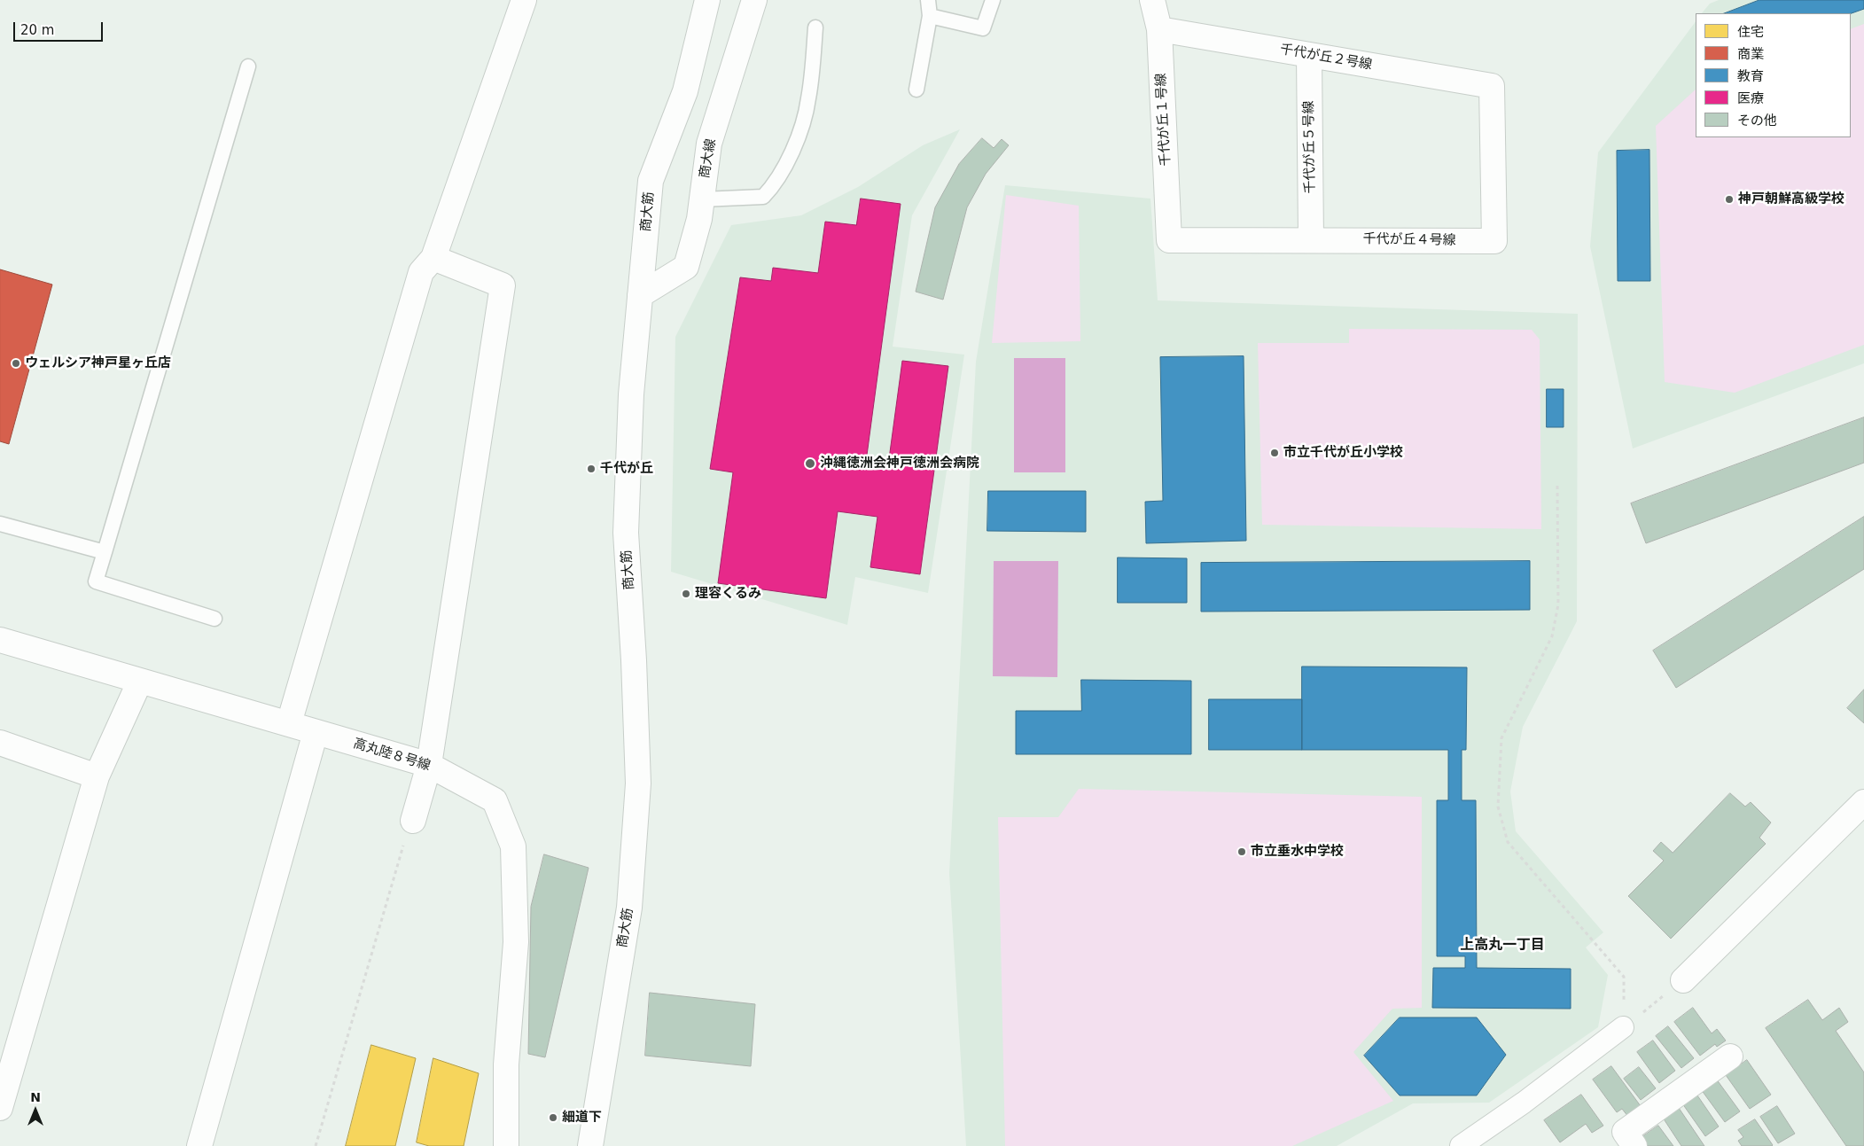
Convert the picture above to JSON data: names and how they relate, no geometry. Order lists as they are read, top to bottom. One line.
{"streets":{"street":["千代が丘２号線","千代が丘１号線","千代が丘５号線","商大線","商大筋","千代が丘４号線","高丸陸８号線"]},"crossings":[["千代が丘２号線","千代が丘１号線"],["千代が丘２号線","千代が丘５号線"],["千代が丘２号線","千代が丘４号線"],["千代が丘１号線","千代が丘４号線"],["千代が丘５号線","千代が丘４号線"],["商大線","商大筋"]],"districts":["上高丸一丁目"],"places":["神戸朝鮮高級学校","ウェルシア神戸星ヶ丘店","市立千代が丘小学校","沖縄徳洲会神戸徳洲会病院","千代が丘","理容くるみ","市立垂水中学校","細道下"],"legend":["住宅","商業","教育","医療","その他"],"scale_bar":"20 m","north":"top"}
